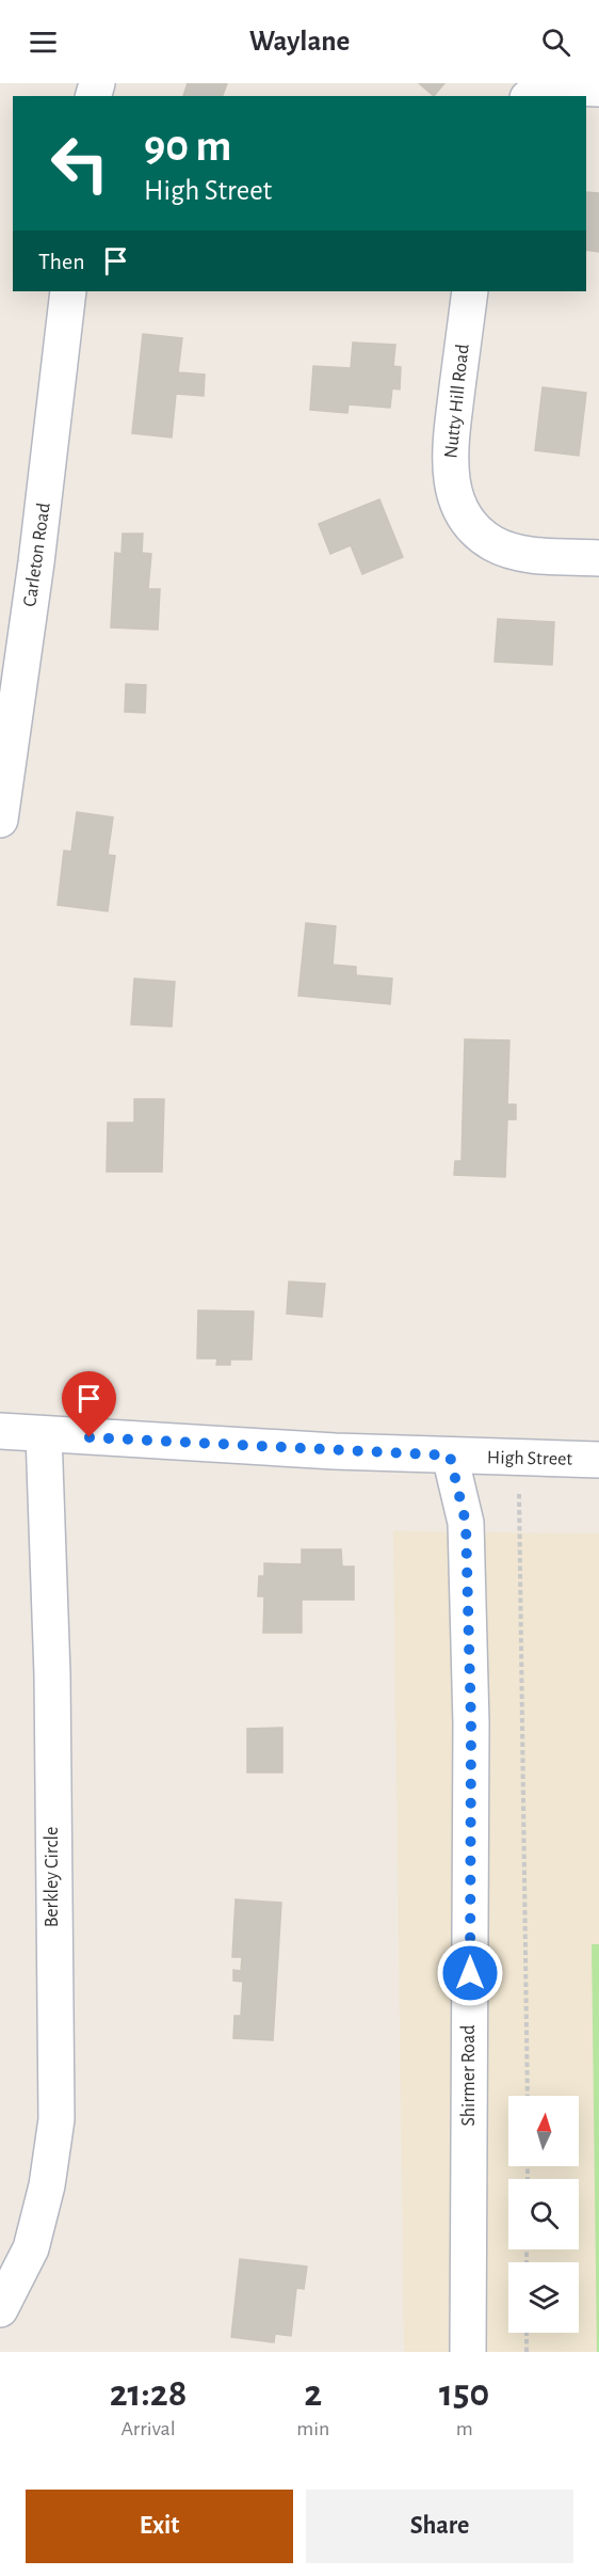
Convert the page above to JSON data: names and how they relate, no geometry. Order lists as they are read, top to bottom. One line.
{"streets":{"street":["Nutty Hill Road","Carleton Road","High Street","Berkley Circle","Shirmer Road"]},"crossings":[["High Street","Berkley Circle"],["High Street","Shirmer Road"]],"north":"top","page":{"header":"Waylane","turn":["90 m","High Street"],"then":"Then","eta":["21:28","Arrival","2","min","150","m"],"buttons":["Exit","Share"]}}
